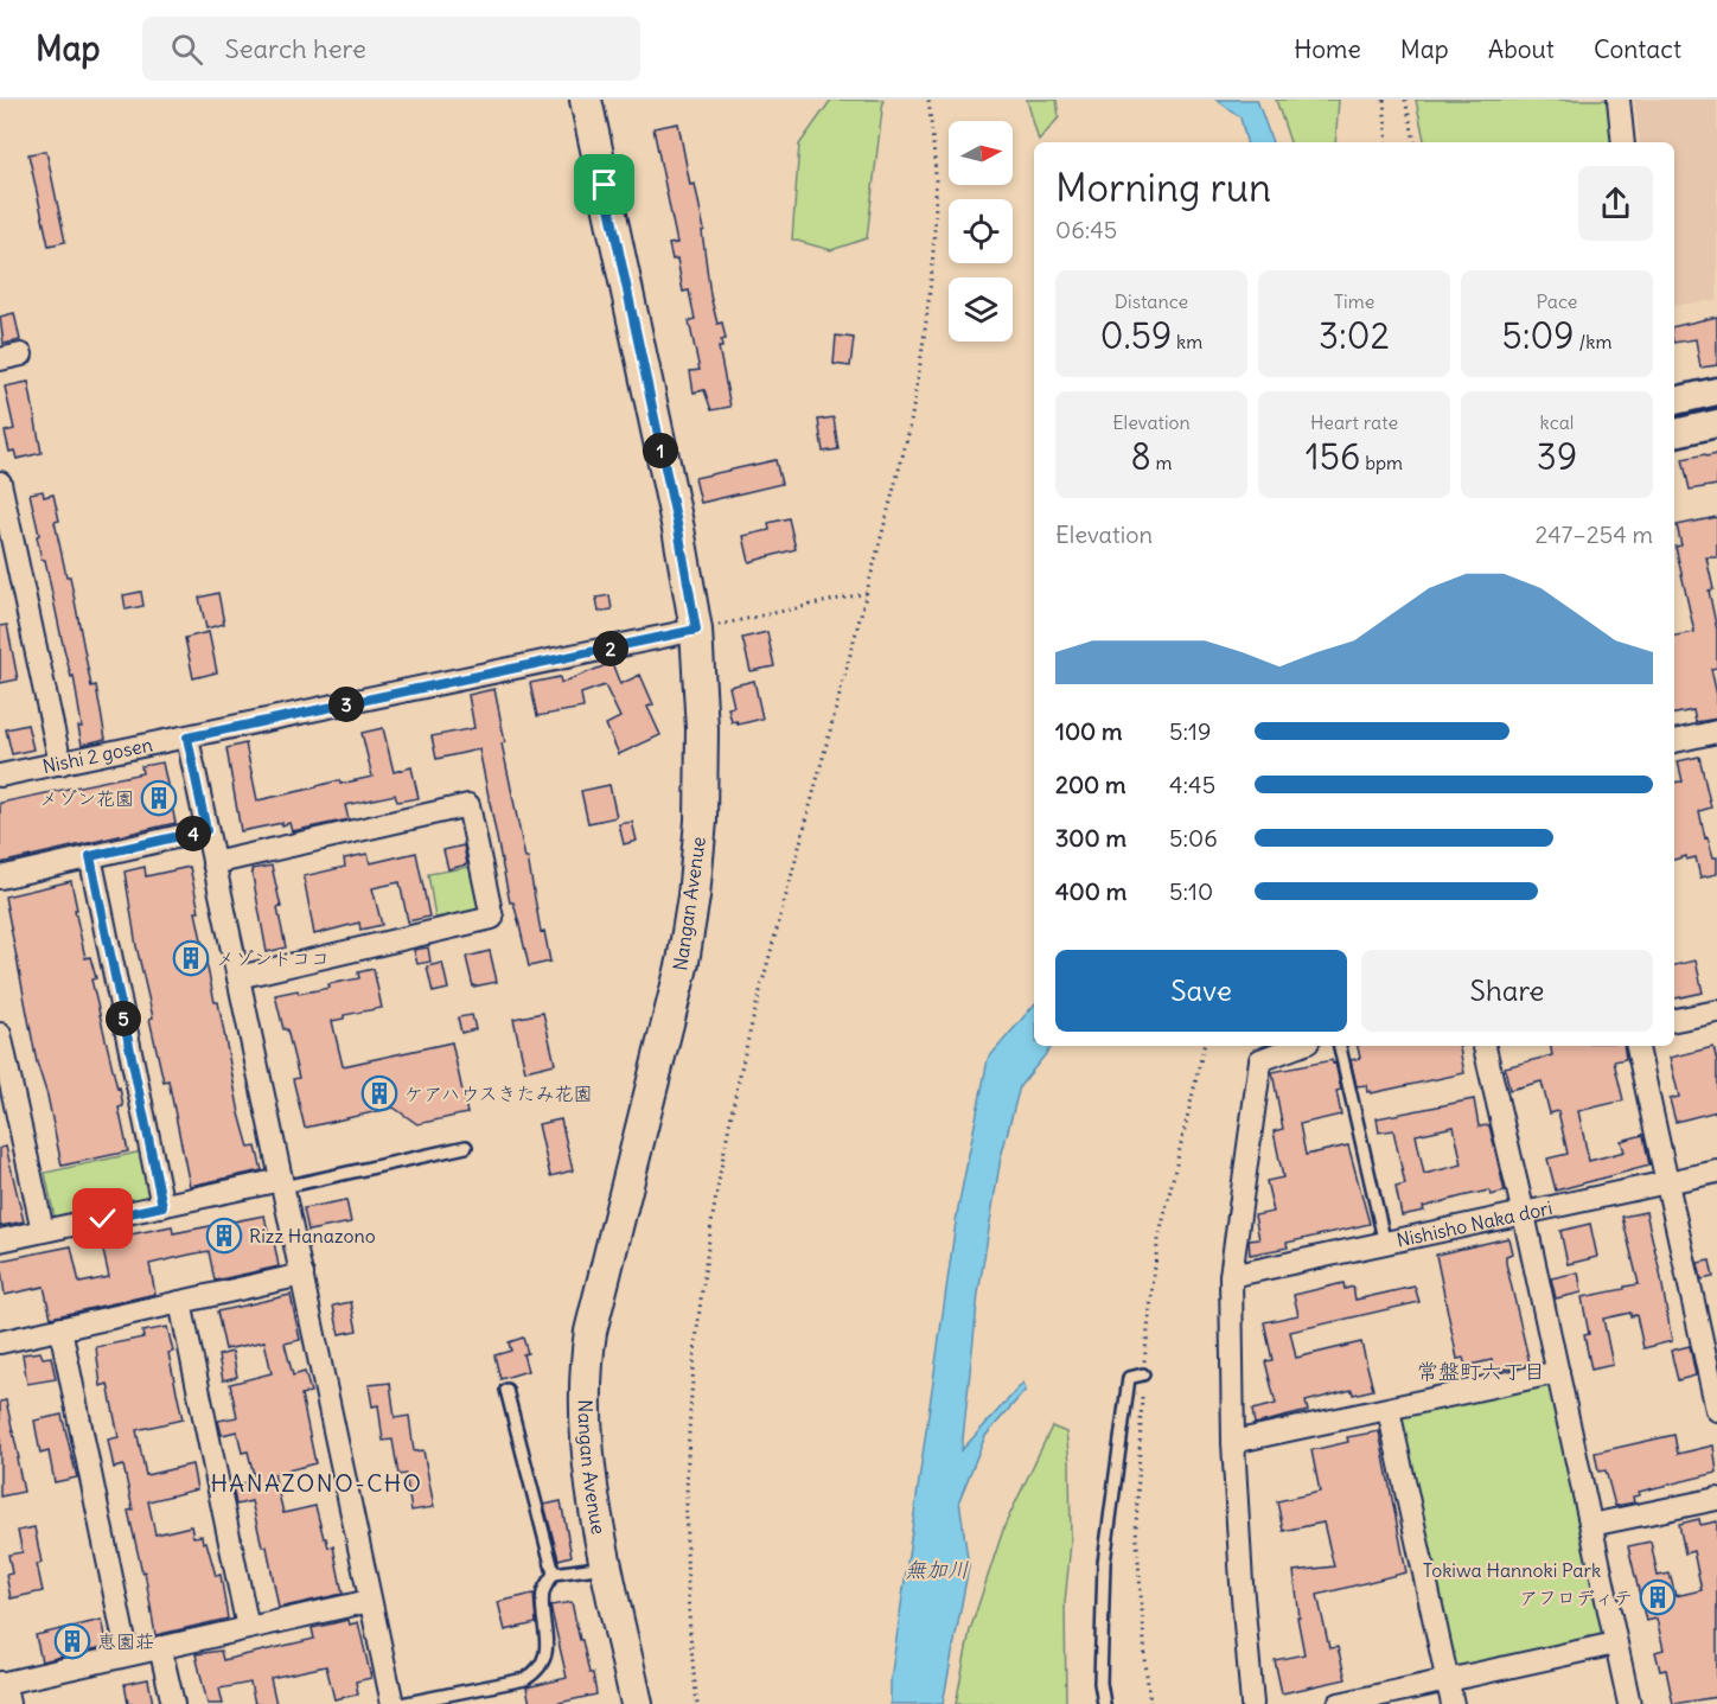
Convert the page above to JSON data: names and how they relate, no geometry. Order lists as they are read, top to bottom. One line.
{"streets":{"main road":["Nangan Avenue"],"street":["Nishi 2 gosen","Nishisho Naka dori"]},"crossings":[["Nishi 2 gosen","Nangan Avenue"]],"districts":["常盤町六丁目","HANAZONO-CHO"],"water":["無加川"],"parks":["Tokiwa Hannoki Park"],"places":{"building":["メゾン花園","メゾンドココ","ケアハウスきたみ花園","Rizz Hanazono","アフロディテ","恵園荘"]},"north":"right","page":{"header":"Map","search":"Search here","nav":["Home","Map","About","Contact"],"heading":["Morning run","06:45"],"stats":[["Distance","0.59 km"],["Time","3:02"],["Pace","5:09 /km"],["Elevation","8 m"],["Heart rate","156 bpm"],["kcal","39"]],"pins":["1","2","3","4","5"],"chart":["Elevation","247–254 m"],"list":[{"name":"100 m","note":"5:19"},{"name":"200 m","note":"4:45"},{"name":"300 m","note":"5:06"},{"name":"400 m","note":"5:10"}],"buttons":["Save","Share"]}}
